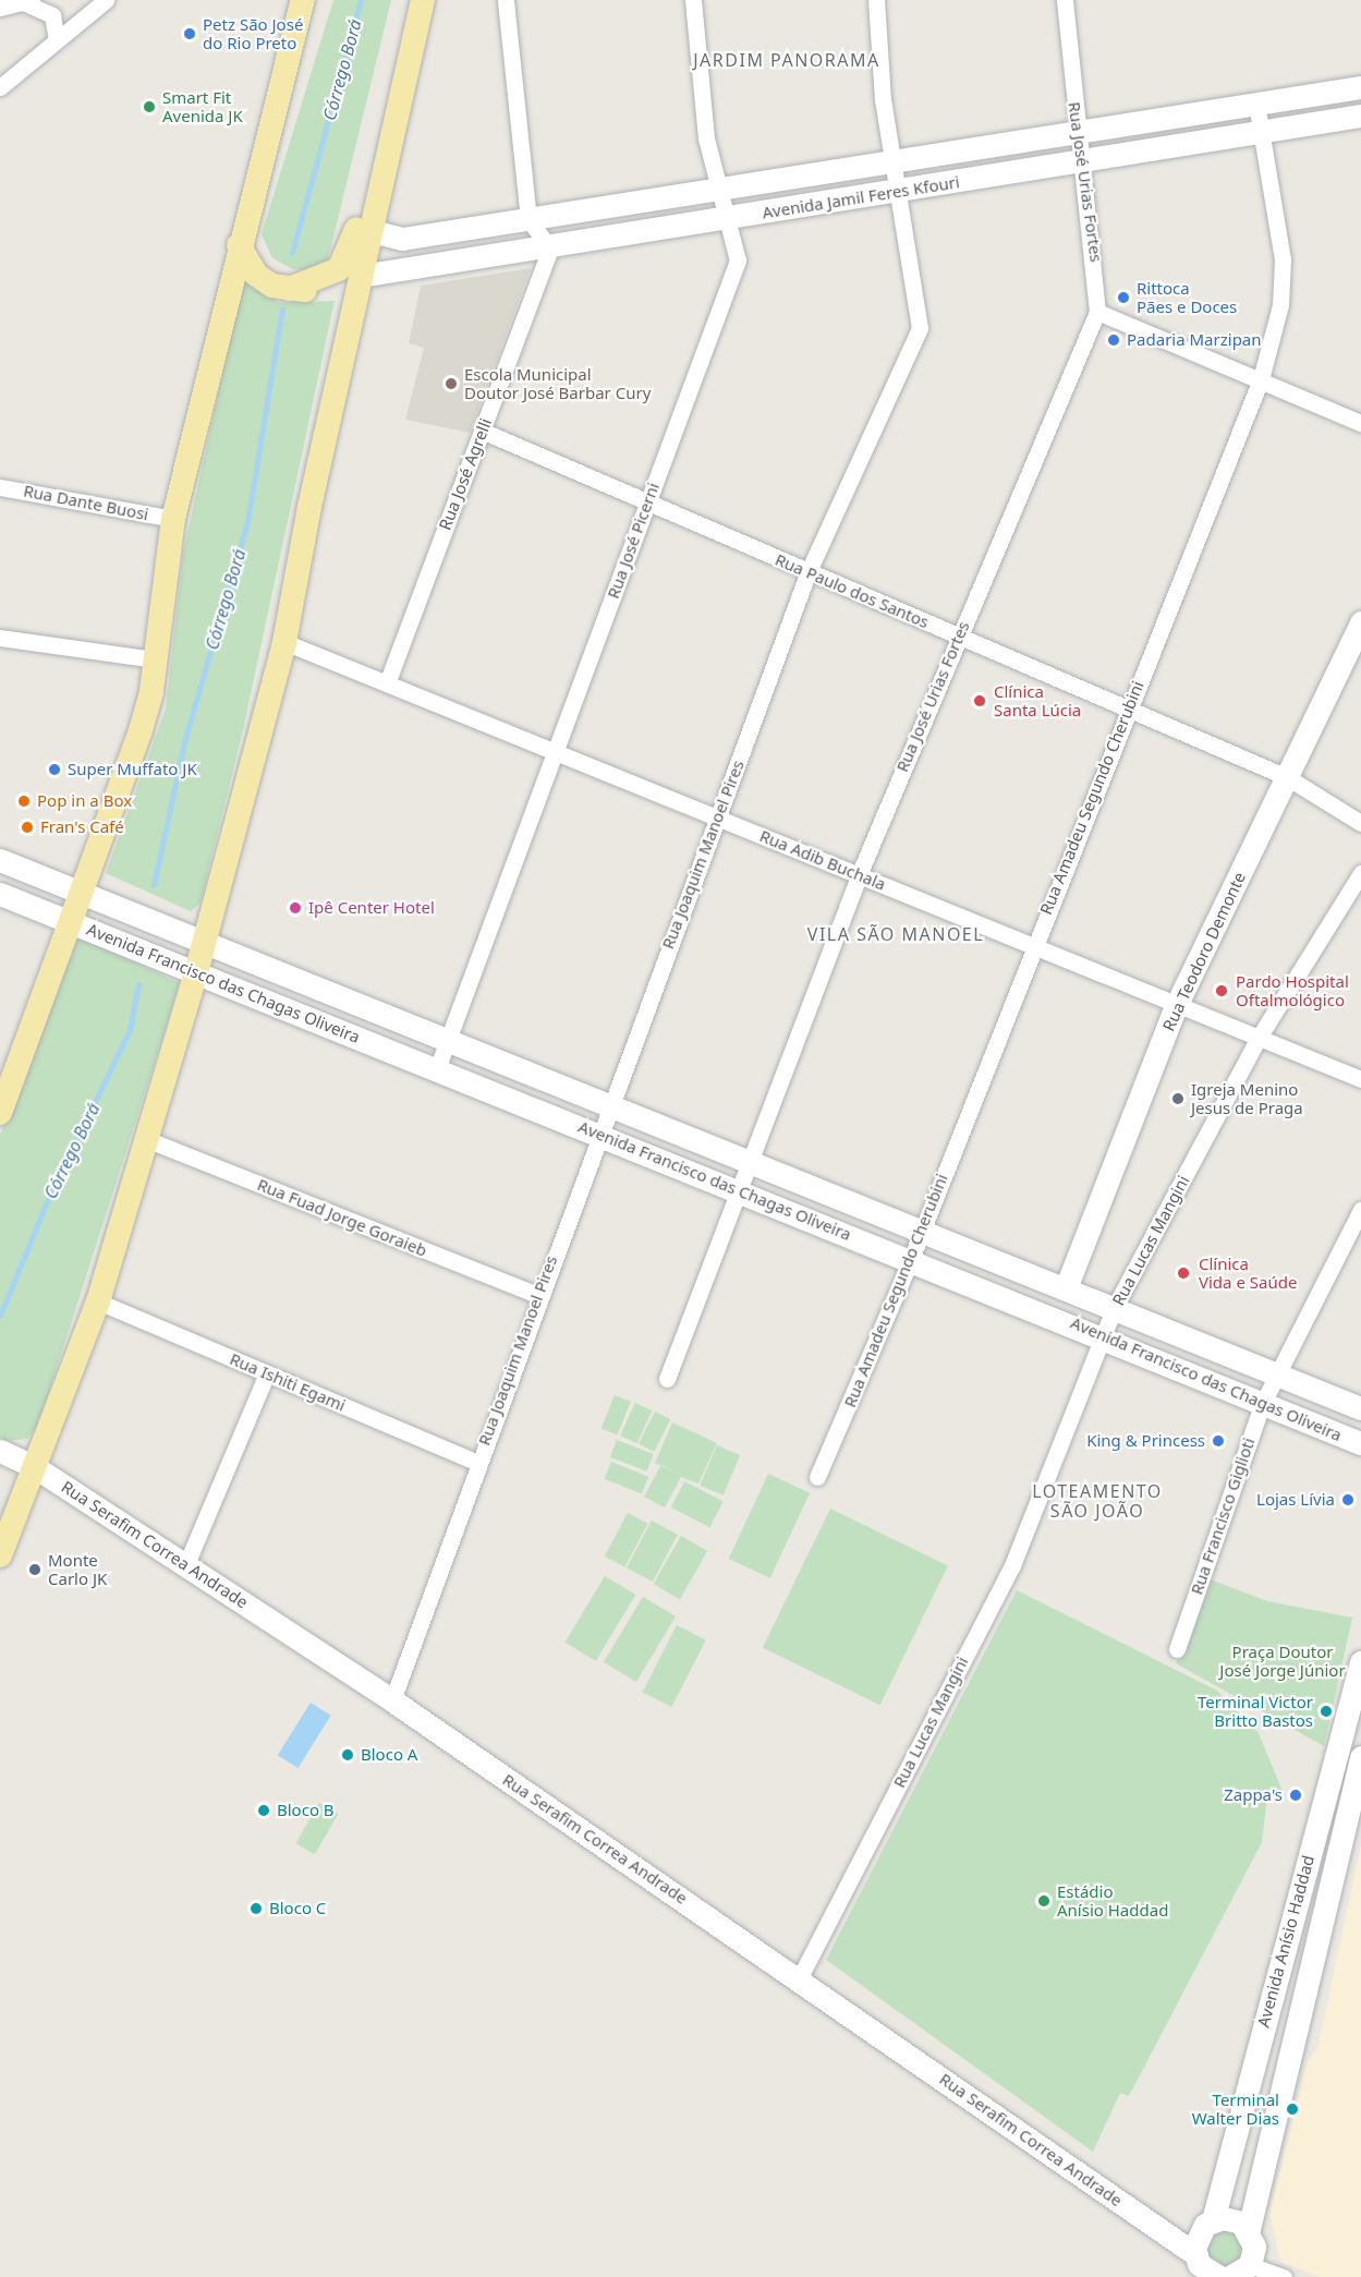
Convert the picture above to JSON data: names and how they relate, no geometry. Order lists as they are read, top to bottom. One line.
{"streets":{"street":["Rua José Urias Fortes","Avenida Jamil Feres Kfouri","Rua José Agrelli","Rua Dante Buosi","Rua José Picerni","Rua Paulo dos Santos","Rua Amadeu Segundo Cherubini","Rua Joaquim Manoel Pires","Rua Adib Buchala","Rua Teodoro Demonte","Avenida Francisco das Chagas Oliveira","Rua Fuad Jorge Goraieb","Rua Lucas Mangini","Rua Ishiti Egami","Rua Francisco Giglioti","Rua Serafim Correa Andrade","Avenida Anísio Haddad"]},"crossings":[["Rua José Urias Fortes","Avenida Jamil Feres Kfouri"],["Rua José Urias Fortes","Rua Paulo dos Santos"],["Rua José Urias Fortes","Rua Adib Buchala"],["Rua José Urias Fortes","Avenida Francisco das Chagas Oliveira"],["Avenida Jamil Feres Kfouri","Rua José Agrelli"],["Avenida Jamil Feres Kfouri","Rua José Picerni"],["Avenida Jamil Feres Kfouri","Rua Amadeu Segundo Cherubini"],["Avenida Jamil Feres Kfouri","Rua Joaquim Manoel Pires"],["Rua José Agrelli","Rua Paulo dos Santos"],["Rua José Agrelli","Rua Adib Buchala"],["Rua José Picerni","Rua Paulo dos Santos"],["Rua José Picerni","Rua Adib Buchala"],["Rua José Picerni","Avenida Francisco das Chagas Oliveira"],["Rua Paulo dos Santos","Rua Amadeu Segundo Cherubini"],["Rua Paulo dos Santos","Rua Joaquim Manoel Pires"],["Rua Paulo dos Santos","Rua Teodoro Demonte"],["Rua Amadeu Segundo Cherubini","Rua Adib Buchala"],["Rua Amadeu Segundo Cherubini","Avenida Francisco das Chagas Oliveira"],["Rua Joaquim Manoel Pires","Rua Adib Buchala"],["Rua Joaquim Manoel Pires","Avenida Francisco das Chagas Oliveira"],["Rua Joaquim Manoel Pires","Rua Fuad Jorge Goraieb"],["Rua Joaquim Manoel Pires","Rua Ishiti Egami"],["Rua Joaquim Manoel Pires","Rua Serafim Correa Andrade"],["Rua Adib Buchala","Rua Teodoro Demonte"],["Rua Adib Buchala","Rua Lucas Mangini"],["Rua Teodoro Demonte","Avenida Francisco das Chagas Oliveira"],["Avenida Francisco das Chagas Oliveira","Rua Lucas Mangini"],["Avenida Francisco das Chagas Oliveira","Rua Francisco Giglioti"],["Rua Lucas Mangini","Rua Serafim Correa Andrade"]],"districts":["JARDIM PANORAMA","VILA SÃO MANOEL","LOTEAMENTO SÃO JOÃO"],"water":["Córrego Borá"],"parks":["Praça Doutor José Jorge Júnior"],"places":["Petz São José do Rio Preto","Smart Fit Avenida JK","Rittoca Pães e Doces","Padaria Marzipan","Escola Municipal Doutor José Barbar Cury","Clínica Santa Lúcia","Super Muffato JK","Pop in a Box","Fran's Café","Ipê Center Hotel","Pardo Hospital Oftalmológico","Igreja Menino Jesus de Praga","Clínica Vida e Saúde","King & Princess","Lojas Lívia","Monte Carlo JK","Terminal Victor Britto Bastos","Bloco A","Zappa's","Bloco B","Estádio Anísio Haddad","Bloco C","Terminal Walter Dias"]}
